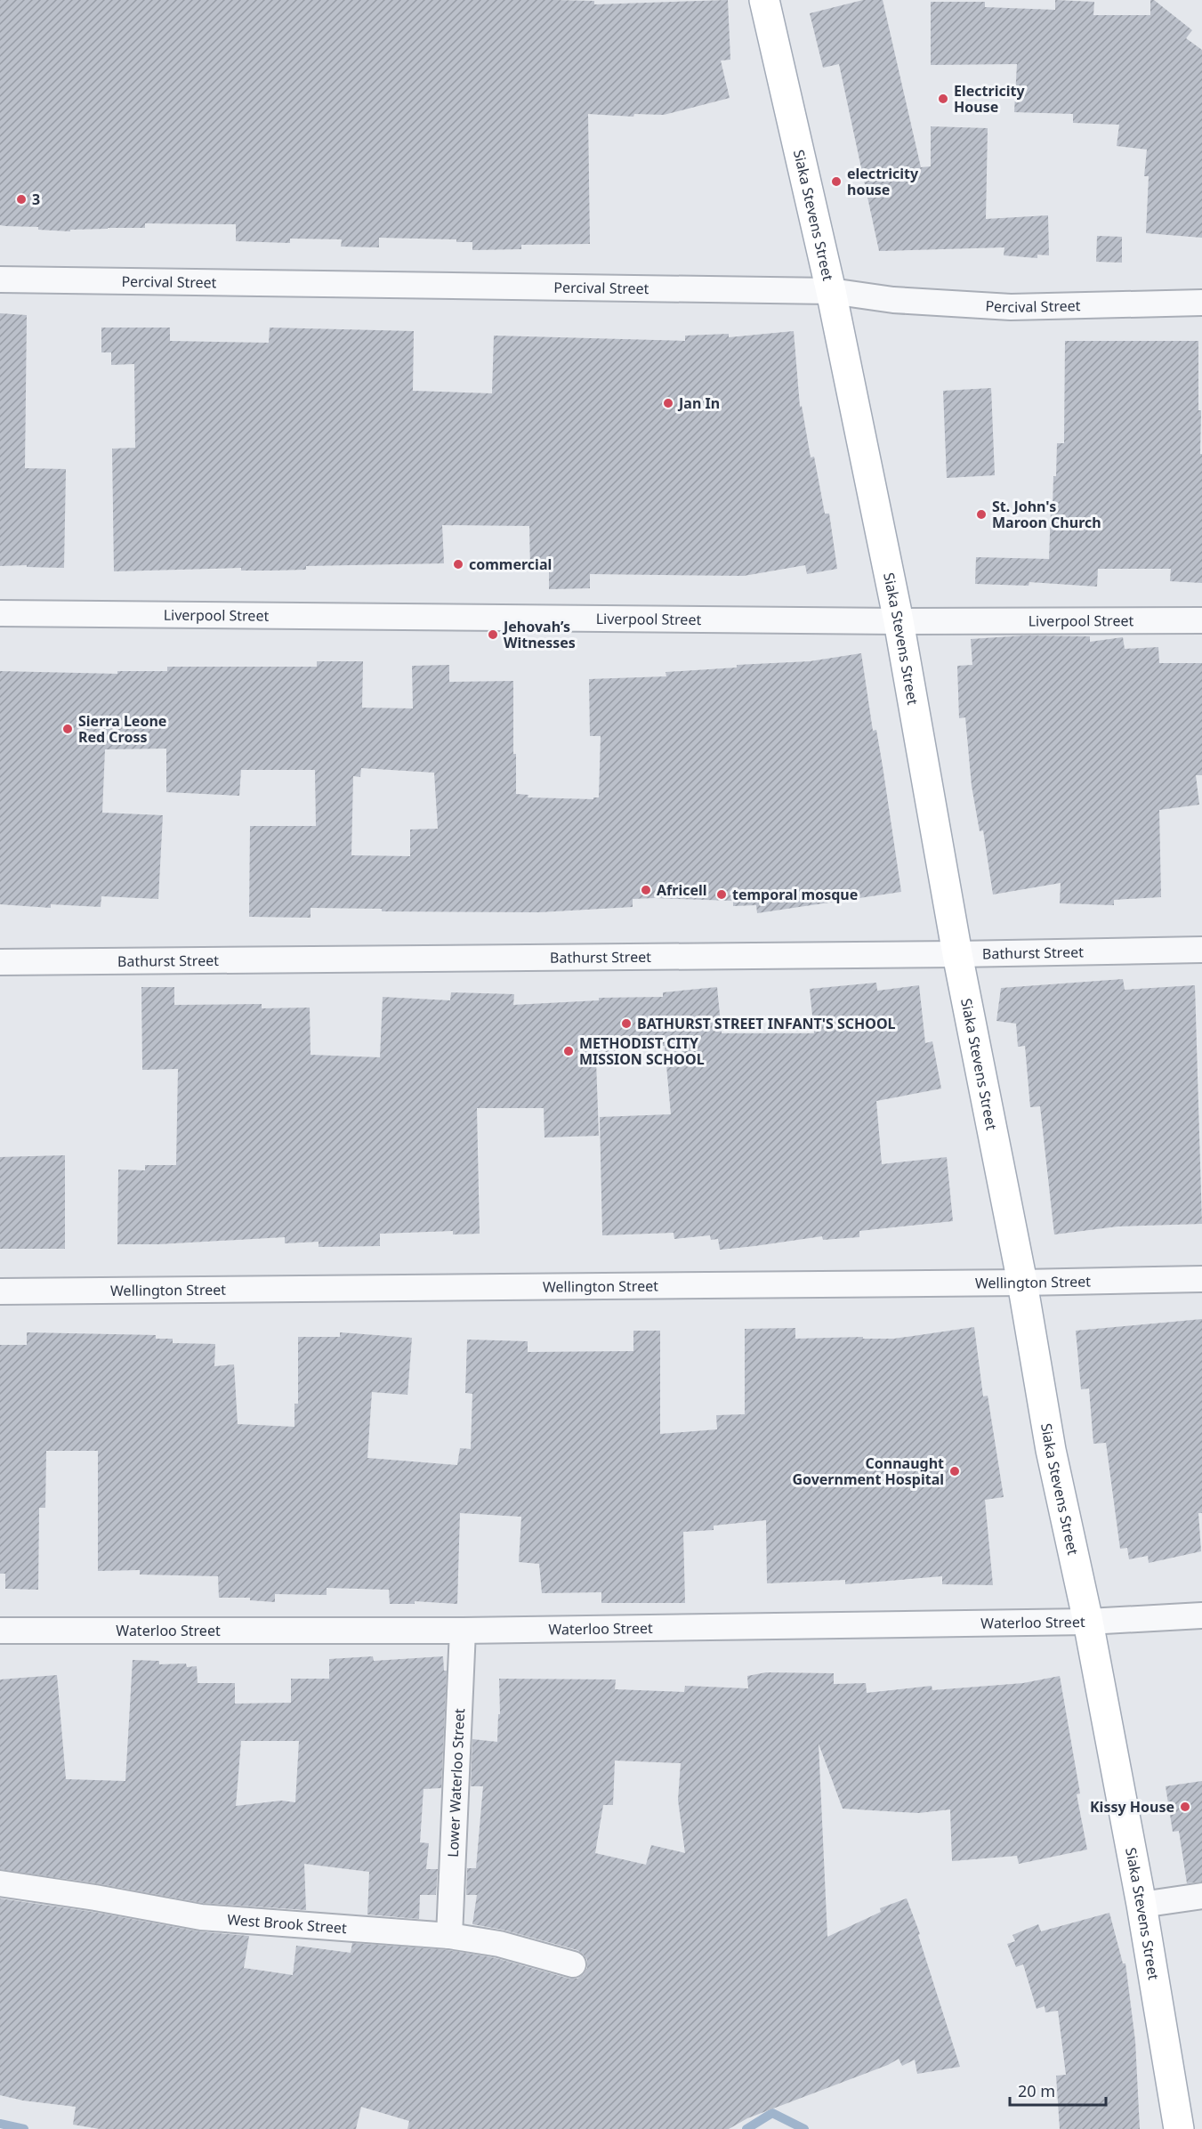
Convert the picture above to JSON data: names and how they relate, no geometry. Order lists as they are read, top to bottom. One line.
{"streets":{"main road":["Siaka Stevens Street"],"street":["Percival Street","Liverpool Street","Bathurst Street","Wellington Street","Waterloo Street","Lower Waterloo Street","West Brook Street"]},"crossings":[["Siaka Stevens Street","Percival Street"],["Siaka Stevens Street","Liverpool Street"],["Siaka Stevens Street","Bathurst Street"],["Siaka Stevens Street","Wellington Street"],["Siaka Stevens Street","Waterloo Street"],["Waterloo Street","Lower Waterloo Street"],["Lower Waterloo Street","West Brook Street"]],"places":["Electricity House","electricity house","3","Jan In","St. John's Maroon Church","commercial","Jehovah’s Witnesses","Sierra Leone Red Cross","Africell","temporal mosque","BATHURST STREET INFANT'S SCHOOL","METHODIST CITY MISSION SCHOOL","Connaught Government Hospital","Kissy House"],"scale_bar":"20 m"}
